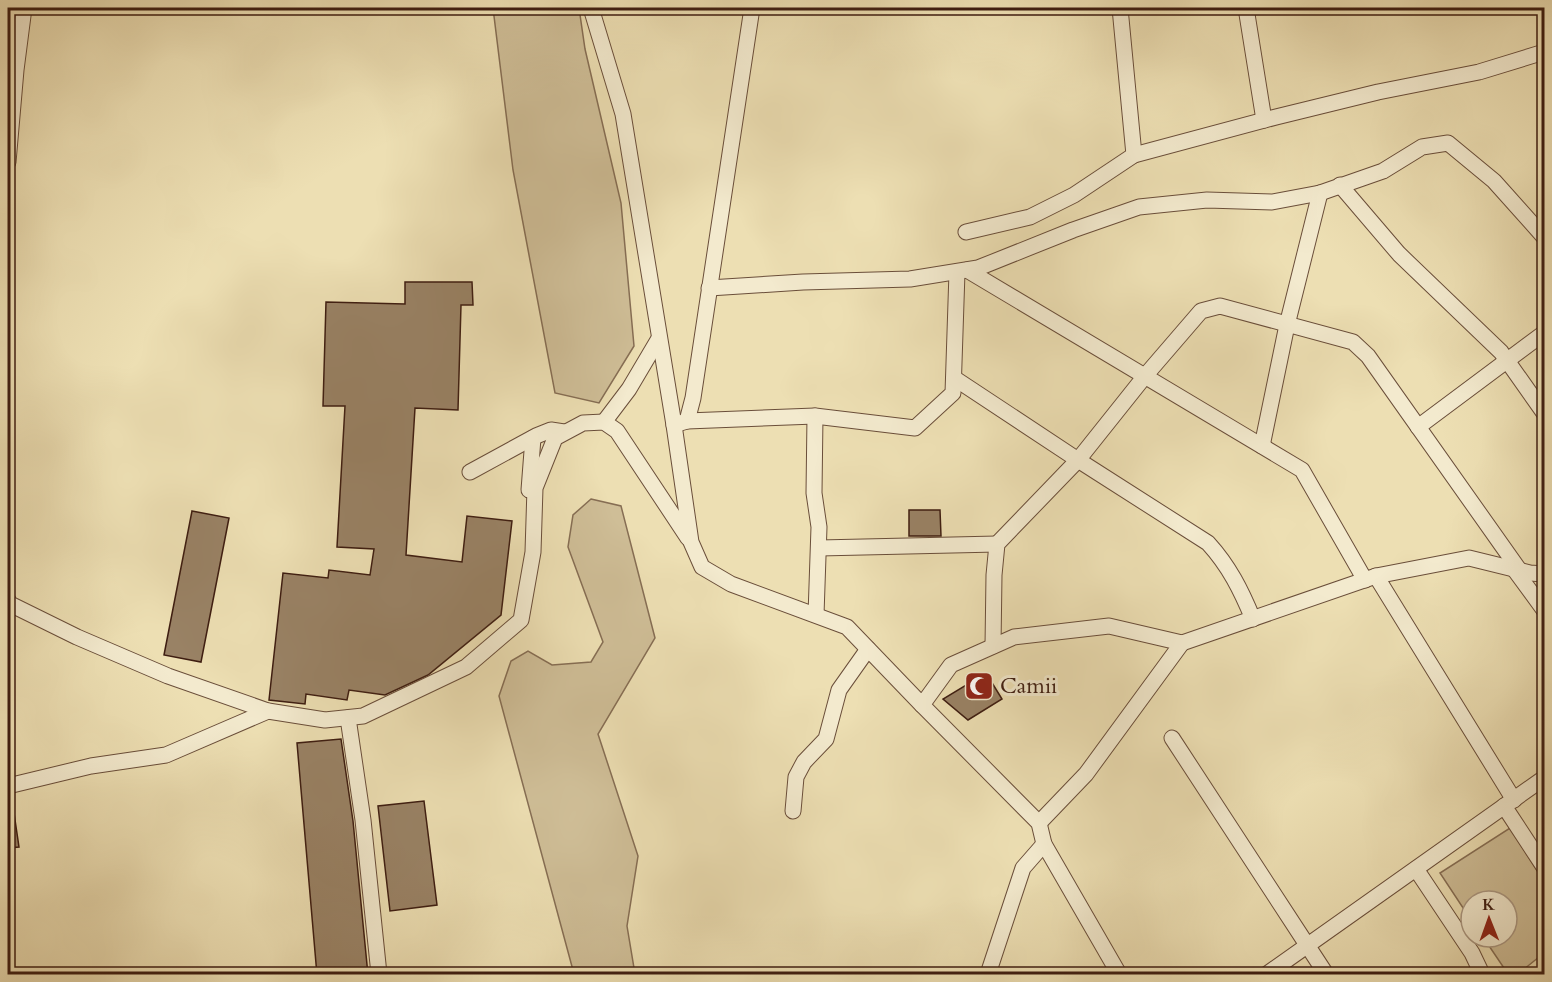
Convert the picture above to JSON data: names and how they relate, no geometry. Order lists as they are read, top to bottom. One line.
{"places":{"mosque":["Camii"]},"north":"top"}
